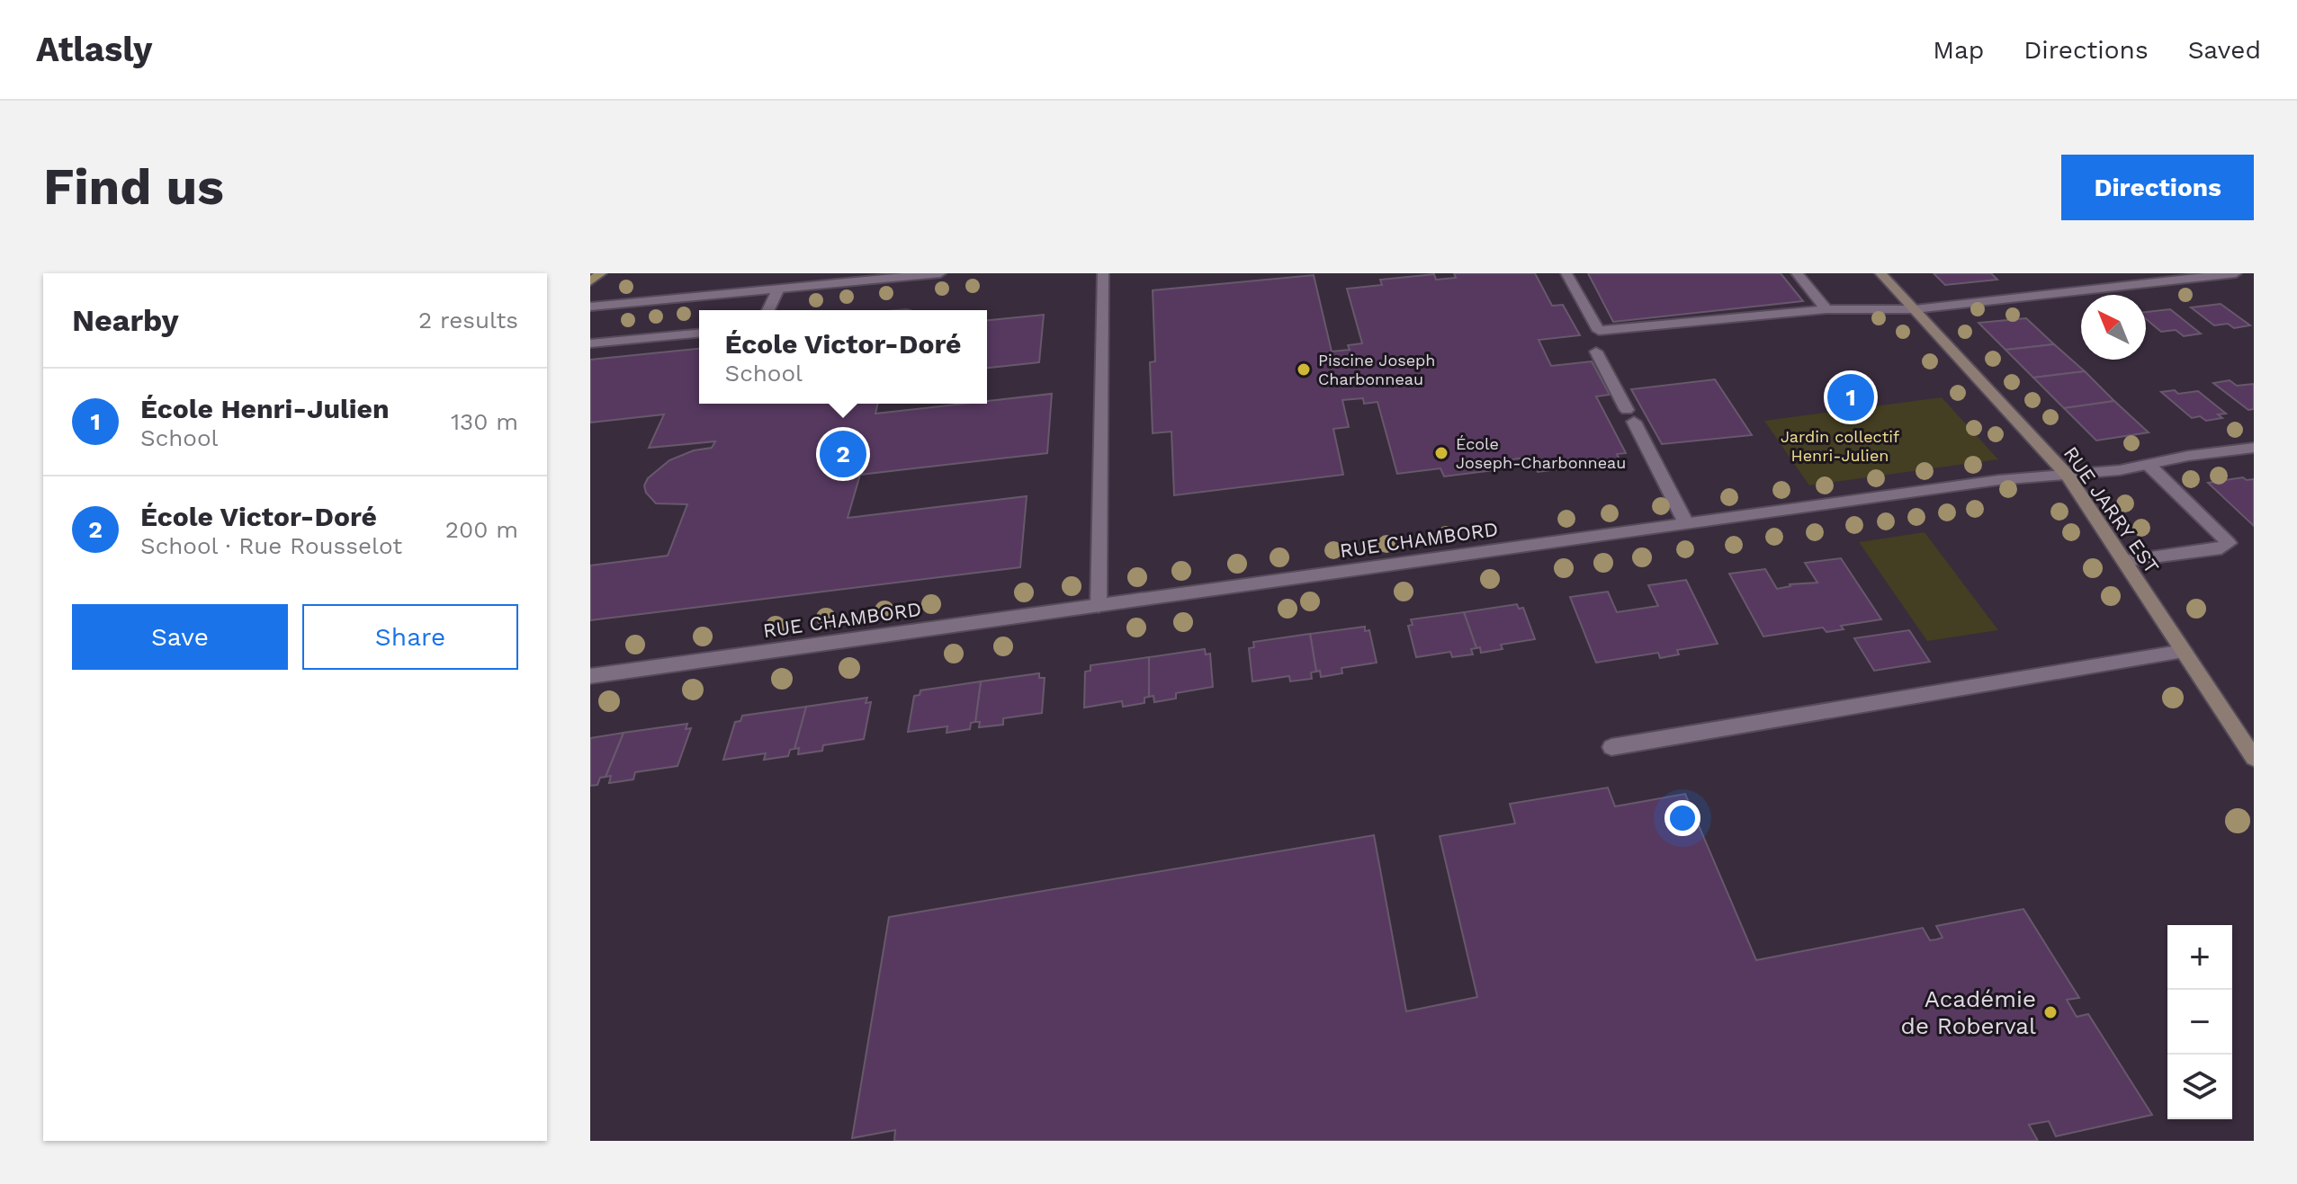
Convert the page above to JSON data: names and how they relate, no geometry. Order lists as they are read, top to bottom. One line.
{"streets":{"main road":["RUE JARRY EST"],"street":["RUE CHAMBORD"]},"crossings":[["RUE JARRY EST","RUE CHAMBORD"]],"parks":["Jardin collectif Henri-Julien"],"places":["Piscine Joseph Charbonneau","École Joseph-Charbonneau","Académie de Roberval"],"north":"top left","page":{"header":"Atlasly","nav":["Map","Directions","Saved"],"buttons":["Directions",["Save","Share"]],"title":"Find us","heading":["Nearby","2 results"],"popup":["École Victor-Doré","School"],"list":[{"mark":"1","name":"École Henri-Julien","note":"School","value":"130 m"},{"mark":"2","name":"École Victor-Doré","note":"School · Rue Rousselot","value":"200 m"}],"pins":["1","2"],"map_buttons":["+","−"]}}
